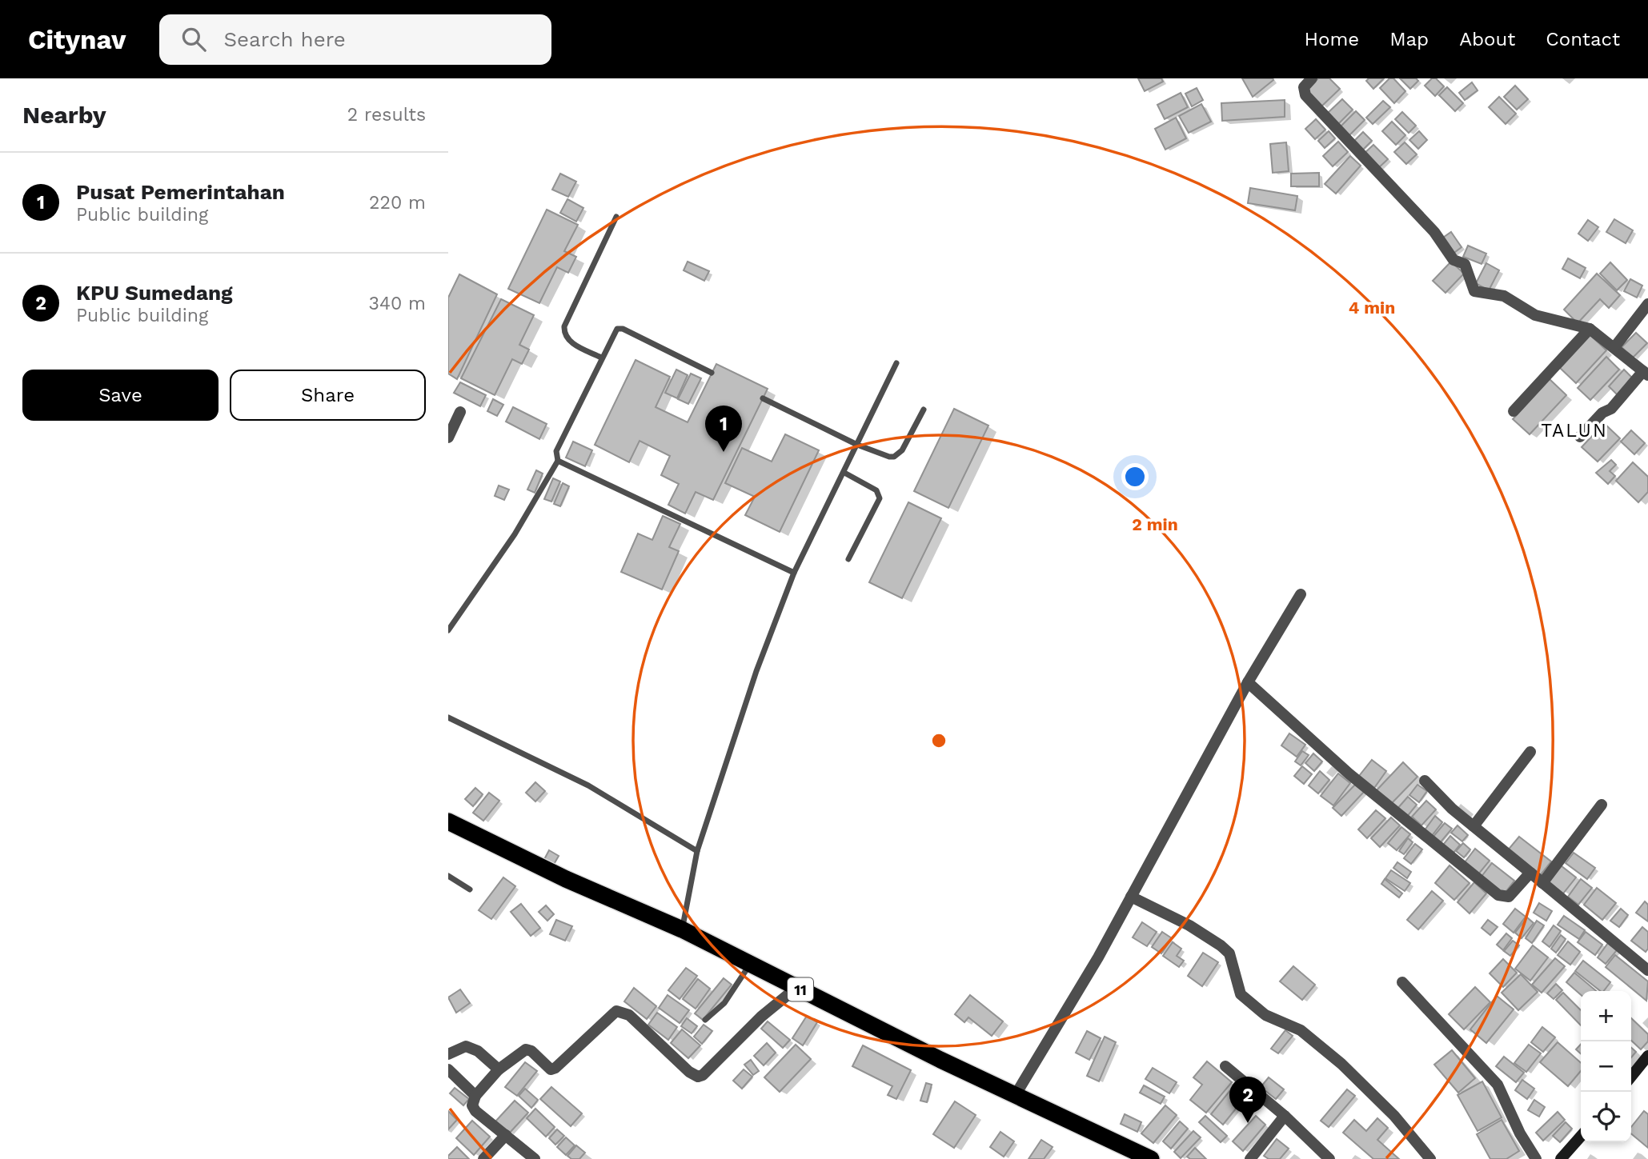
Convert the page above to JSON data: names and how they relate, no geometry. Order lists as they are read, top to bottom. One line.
{"streets":{"highway":["11"]},"districts":["TALUN"],"page":{"header":"Citynav","search":"Search here","nav":["Home","Map","About","Contact"],"heading":["Nearby","2 results"],"list":[{"mark":"1","name":"Pusat Pemerintahan","note":"Public building","value":"220 m"},{"mark":"2","name":"KPU Sumedang","note":"Public building","value":"340 m"}],"buttons":["Save","Share"],"pins":["1","2"],"map_buttons":["+","−"]},"rings":["4 min","2 min"]}
